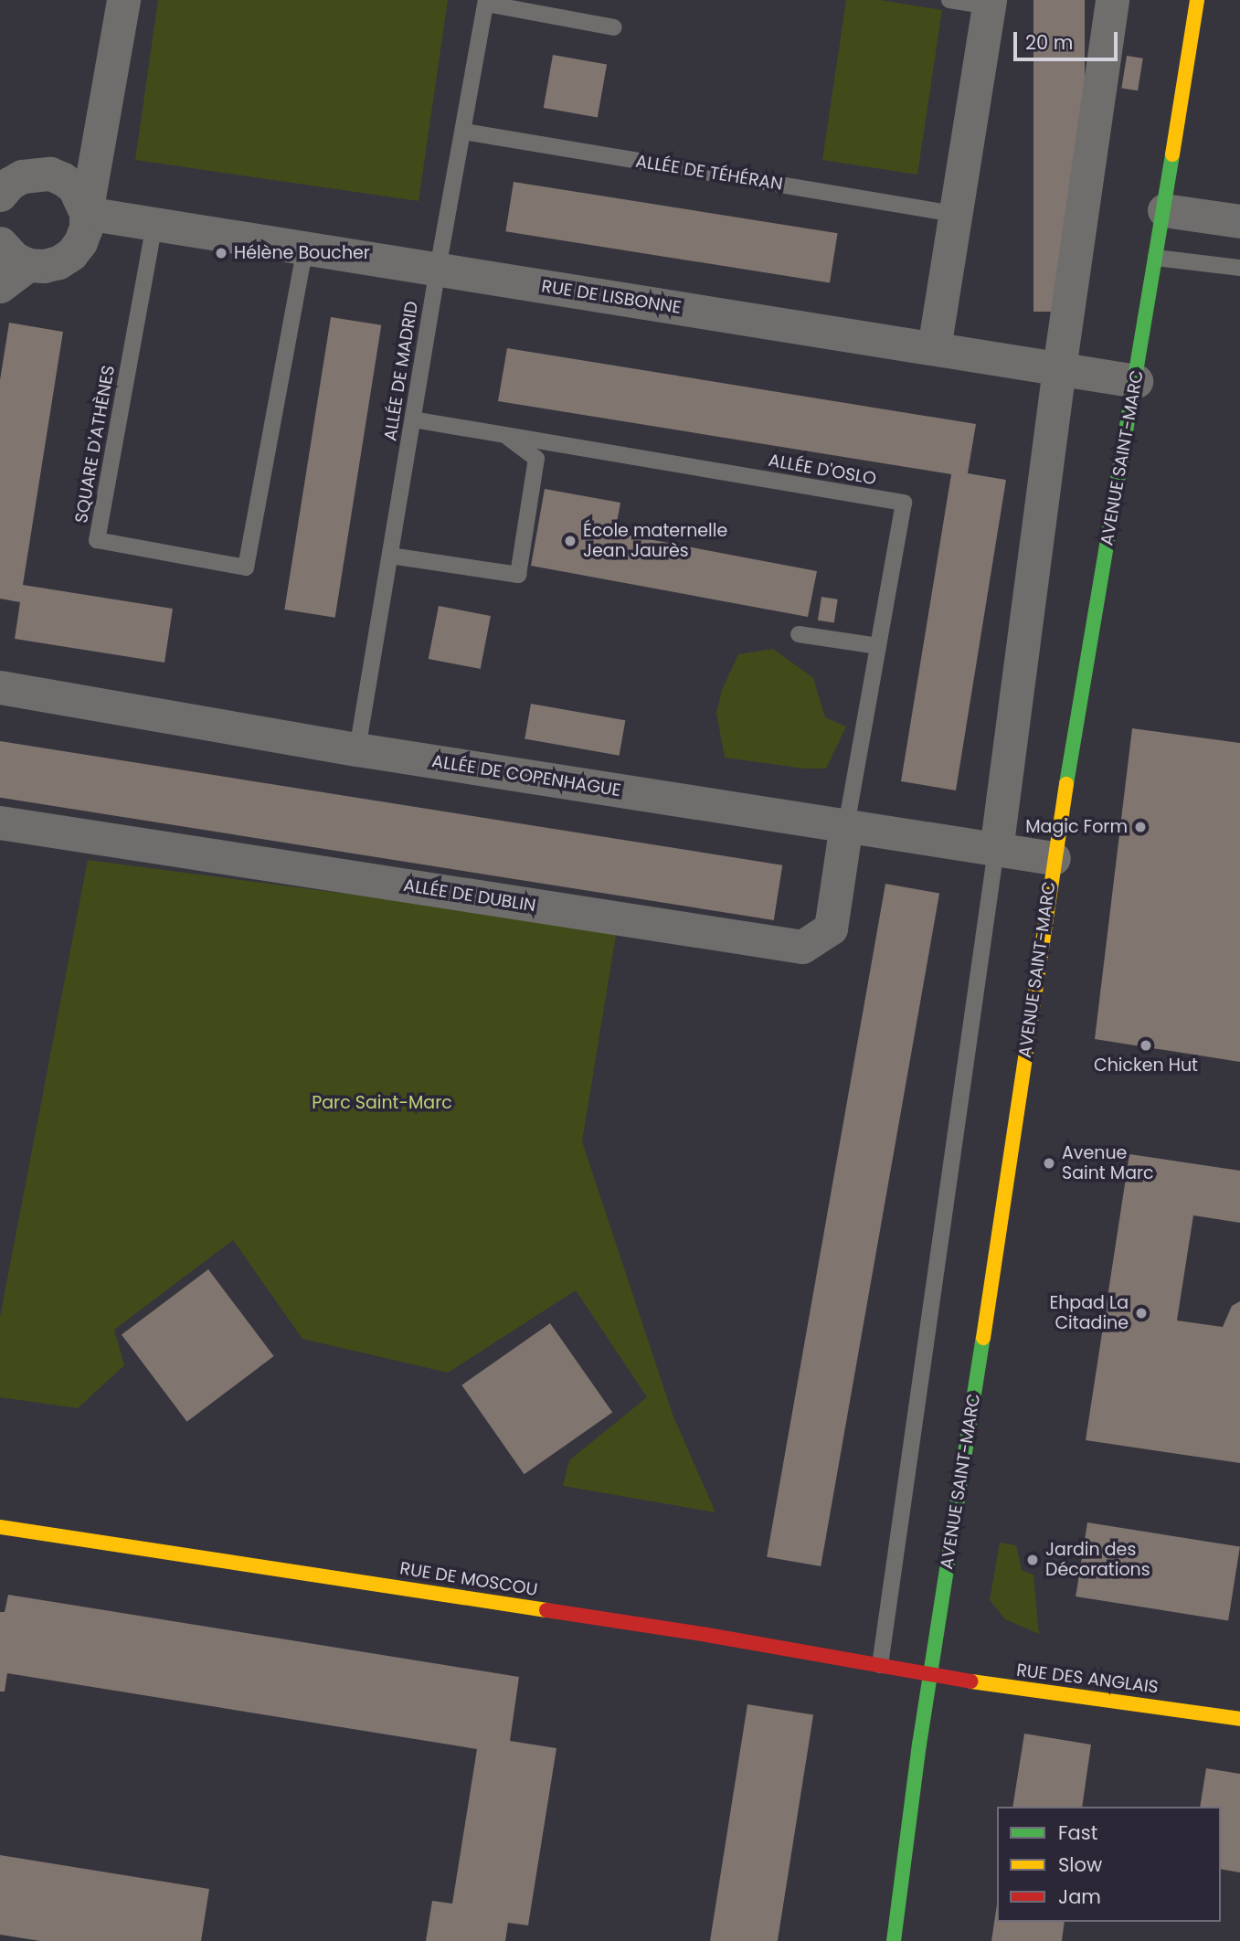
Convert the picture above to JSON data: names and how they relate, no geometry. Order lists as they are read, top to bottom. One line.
{"streets":{"street":["RUE DE LISBONNE","AVENUE SAINT-MARC","ALLÉE DE COPENHAGUE","ALLÉE DE DUBLIN","RUE DE MOSCOU","RUE DES ANGLAIS"],"lane":["ALLÉE DE TÉHÉRAN","ALLÉE DE MADRID","SQUARE D'ATHÈNES","ALLÉE D'OSLO"]},"crossings":[["ALLÉE DE TÉHÉRAN","ALLÉE DE MADRID"],["RUE DE LISBONNE","ALLÉE DE MADRID"],["RUE DE LISBONNE","SQUARE D'ATHÈNES"],["RUE DE LISBONNE","AVENUE SAINT-MARC"],["ALLÉE DE MADRID","ALLÉE D'OSLO"],["ALLÉE DE MADRID","ALLÉE DE COPENHAGUE"],["AVENUE SAINT-MARC","ALLÉE DE COPENHAGUE"],["AVENUE SAINT-MARC","RUE DE MOSCOU"],["AVENUE SAINT-MARC","RUE DES ANGLAIS"],["ALLÉE D'OSLO","ALLÉE DE COPENHAGUE"],["ALLÉE D'OSLO","ALLÉE DE DUBLIN"],["ALLÉE DE COPENHAGUE","ALLÉE DE DUBLIN"],["RUE DE MOSCOU","RUE DES ANGLAIS"]],"parks":["Parc Saint-Marc"],"places":["Hélène Boucher","École maternelle Jean Jaurès","Magic Form","Chicken Hut","Avenue Saint Marc","Ehpad La Citadine","Jardin des Décorations"],"legend":["Fast","Slow","Jam"],"scale_bar":"20 m"}
